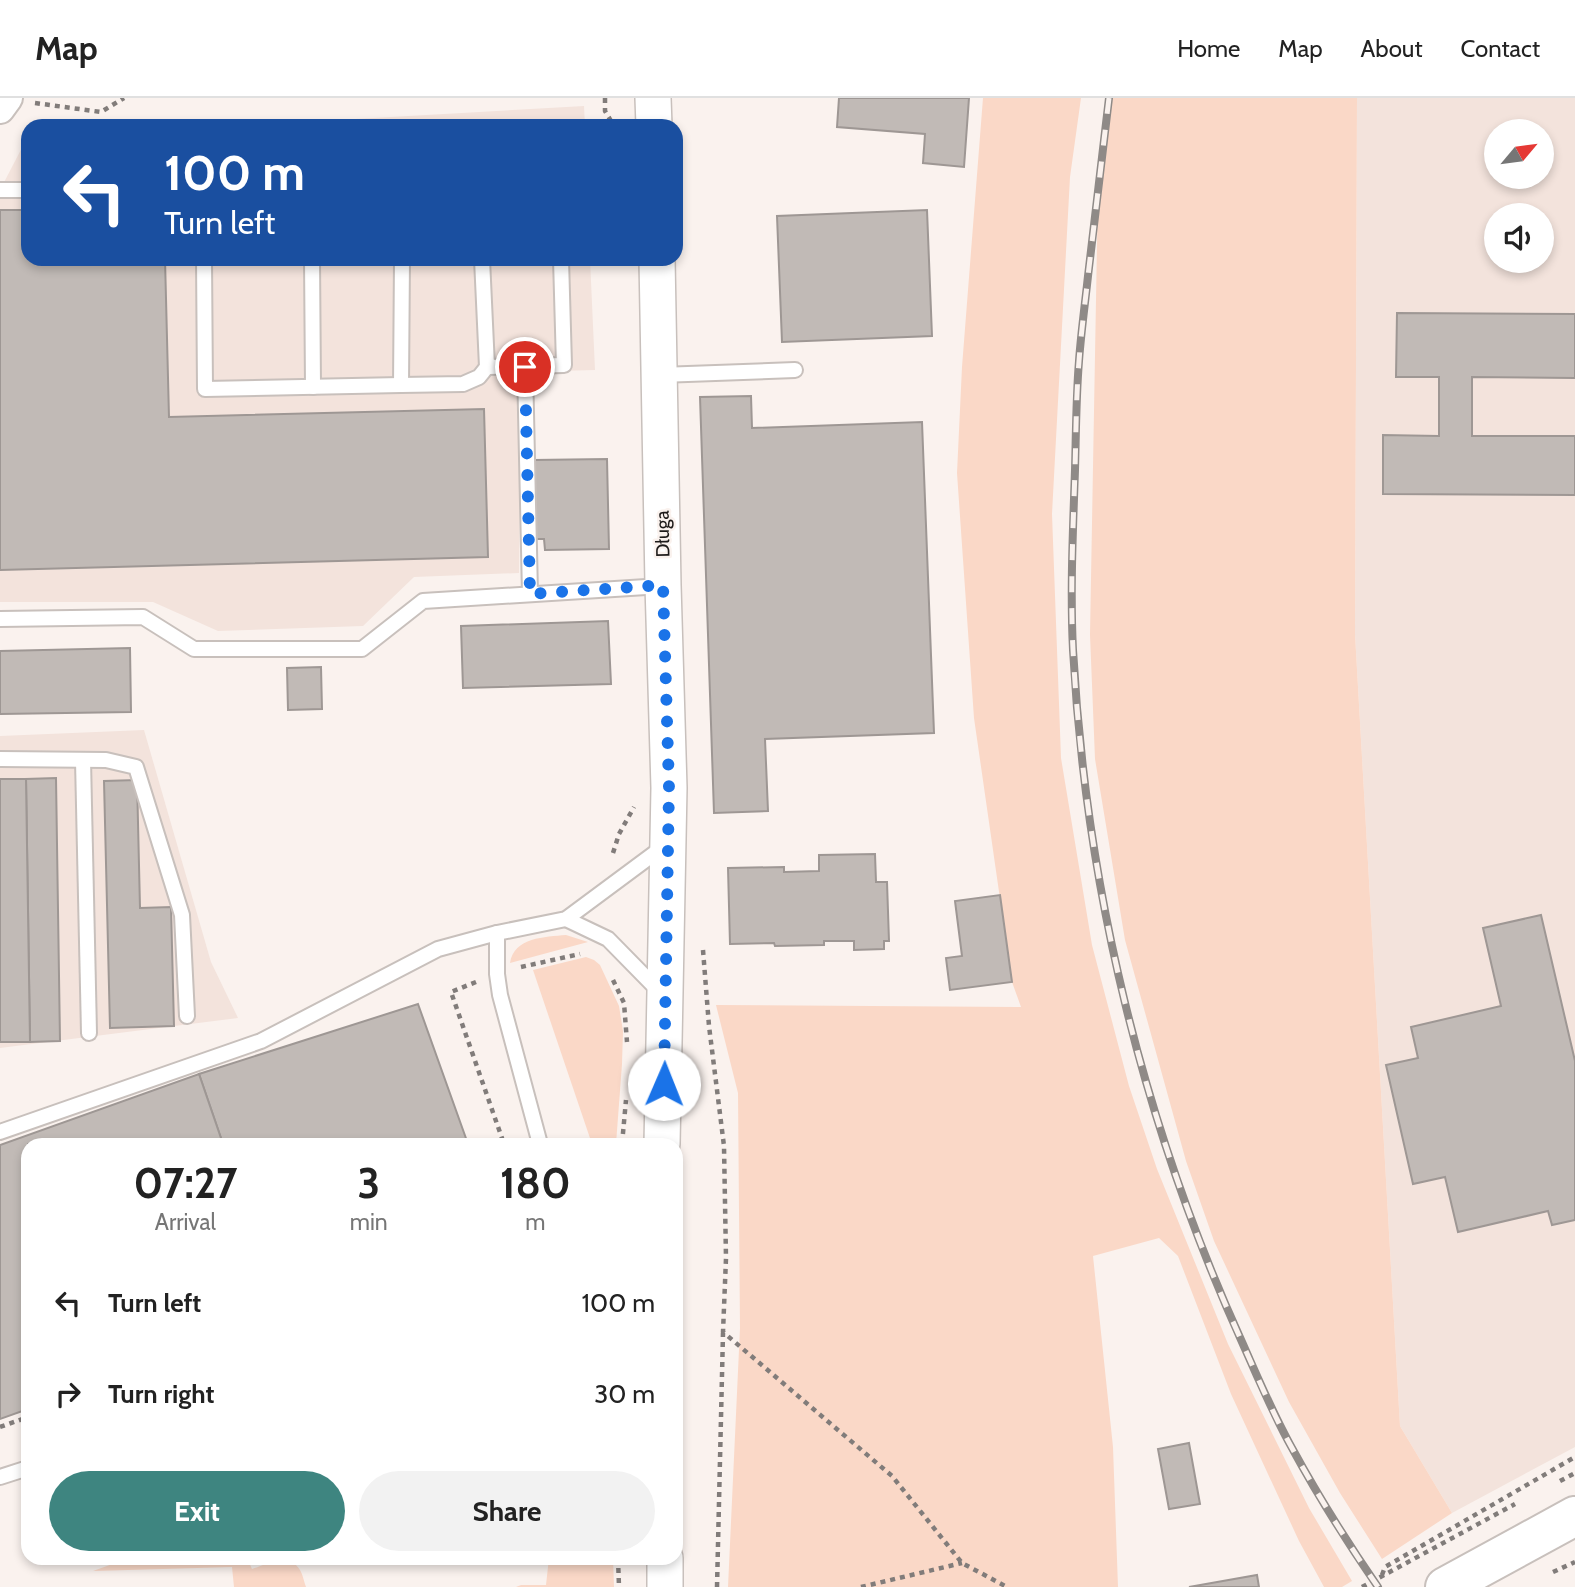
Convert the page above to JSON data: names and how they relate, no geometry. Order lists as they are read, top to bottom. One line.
{"streets":{"street":["Długa"]},"north":"top right","page":{"header":"Map","nav":["Home","Map","About","Contact"],"turn":["100 m","Turn left"],"eta":["07:27","Arrival","3","min","180","m"],"list":[{"name":"Turn left","value":"100 m"},{"name":"Turn right","value":"30 m"}],"buttons":["Exit","Share"]}}
